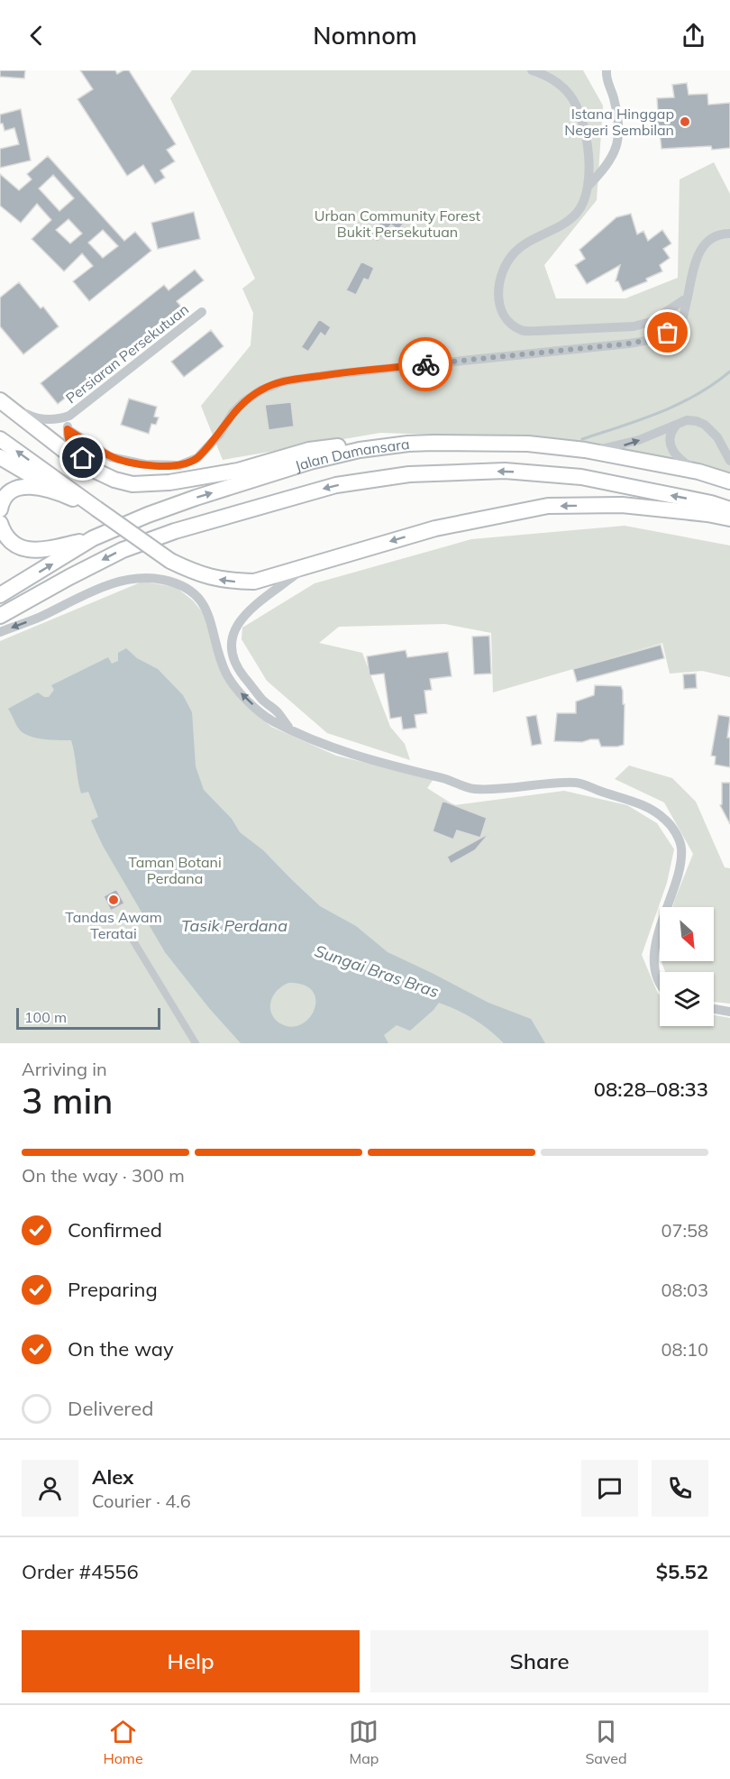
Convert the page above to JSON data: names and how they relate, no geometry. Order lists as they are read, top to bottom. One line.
{"streets":{"main road":["Jalan Damansara"],"street":["Persiaran Persekutuan"]},"water":["Tasik Perdana","Sungai Bras Bras"],"parks":["Urban Community Forest Bukit Persekutuan","Taman Botani Perdana"],"places":["Istana Hinggap Negeri Sembilan","Tandas Awam Teratai"],"scale_bar":"100 m","north":"bottom right","page":{"header":"Nomnom","scale":"100 m","heading":["3 min","Arriving in","08:28–08:33"],"panel":["Alex","Courier · 4.6","Order #4556","$5.52"],"bar":"On the way · 300 m","list":[["Confirmed","07:58"],["Preparing","08:03"],["On the way","08:10"],"Delivered"],"buttons":["Help","Share"],"tabs":["Home","Map","Saved"]}}
